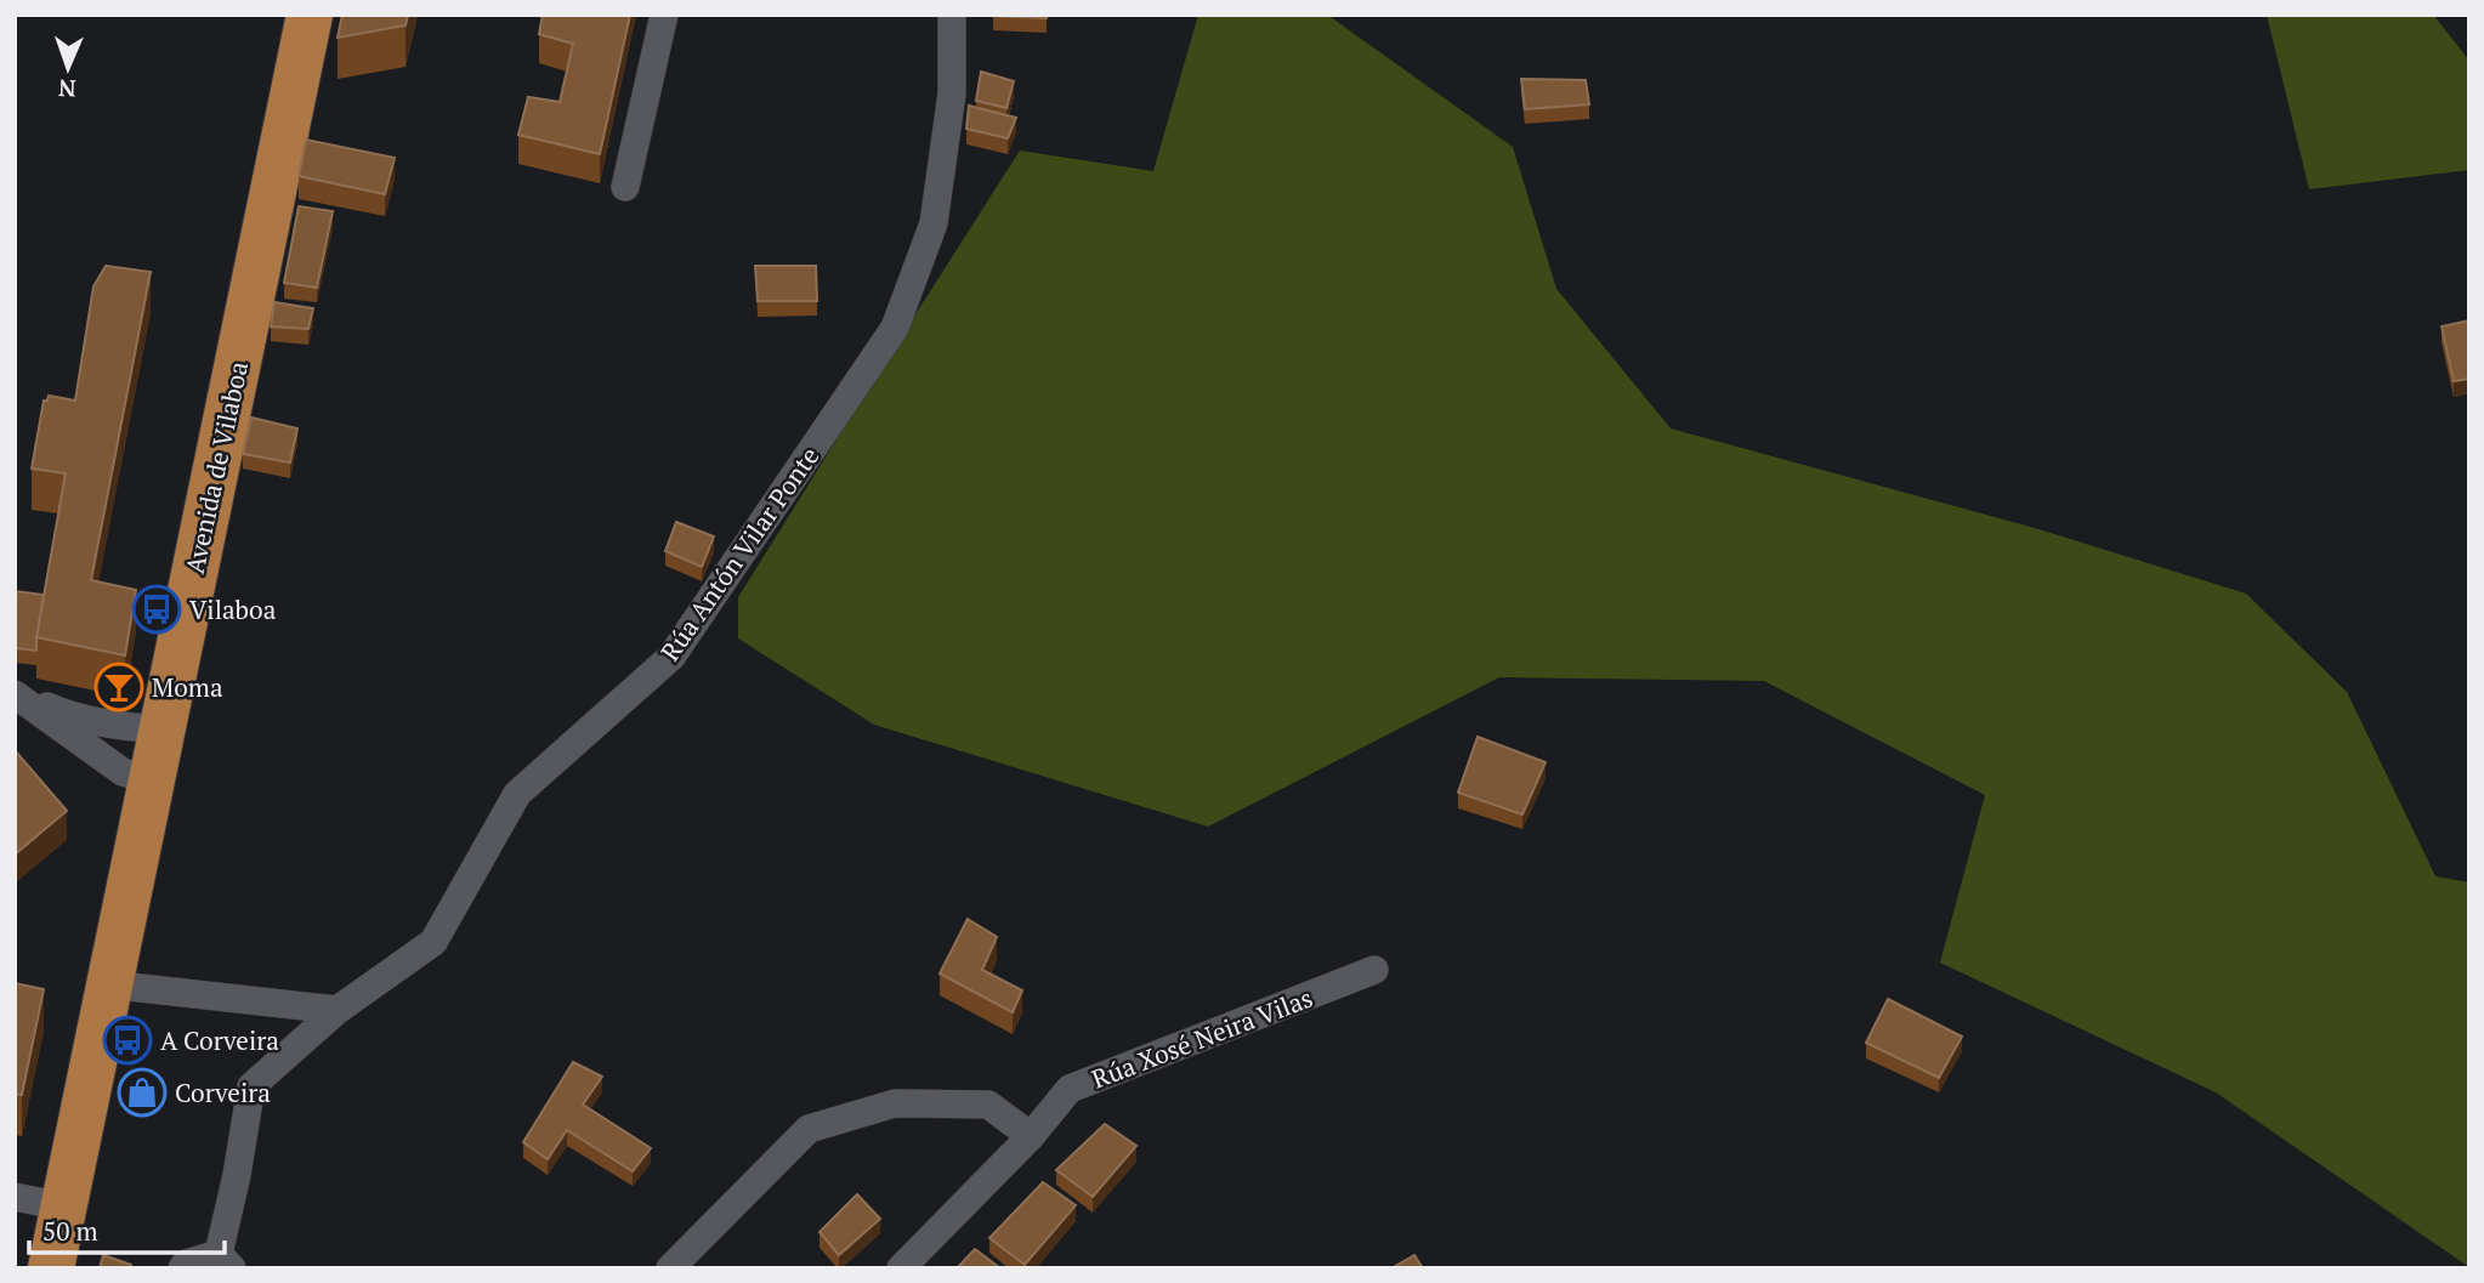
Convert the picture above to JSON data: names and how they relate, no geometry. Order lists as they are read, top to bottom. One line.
{"streets":{"highway":["Avenida de Vilaboa"],"street":["Rúa Antón Vilar Ponte","Rúa Xosé Neira Vilas"]},"places":{"bus stop":["Vilaboa","A Corveira"],"bar":["Moma"],"shop":["Corveira"]},"scale_bar":"50 m","north":"bottom"}
